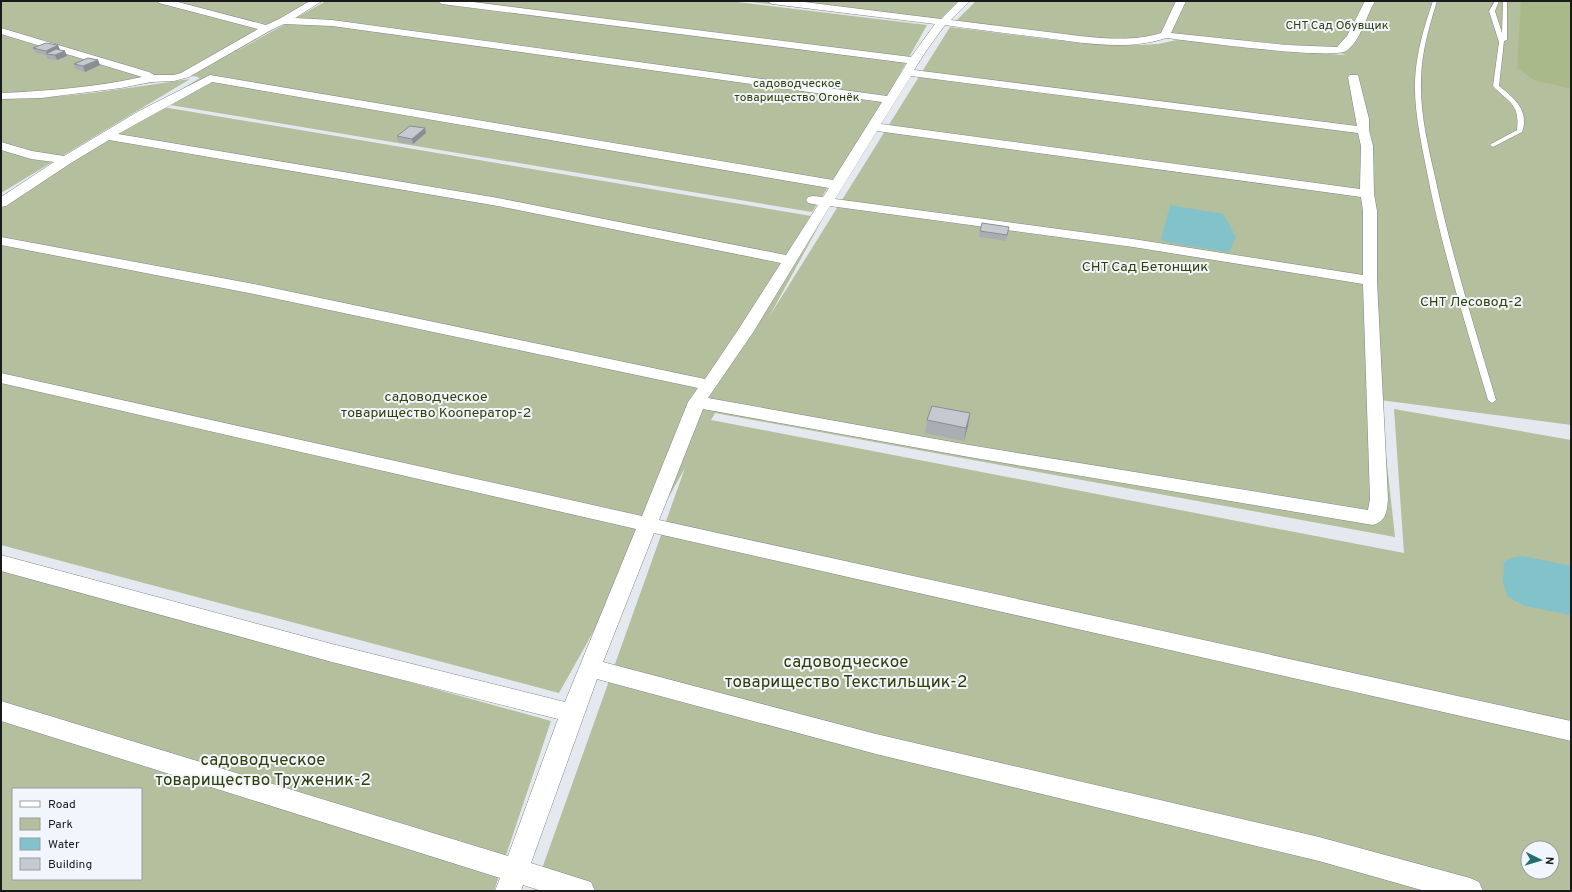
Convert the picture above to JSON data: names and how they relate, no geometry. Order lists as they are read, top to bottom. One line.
{"parks":["СНТ Сад Обувщик","садоводческое товарищество Огонёк","СНТ Сад Бетонщик","СНТ Лесовод-2","садоводческое товарищество Кооператор-2","садоводческое товарищество Текстильщик-2","садоводческое товарищество Труженик-2"],"legend":["Road","Park","Water","Building"],"north":"right"}
